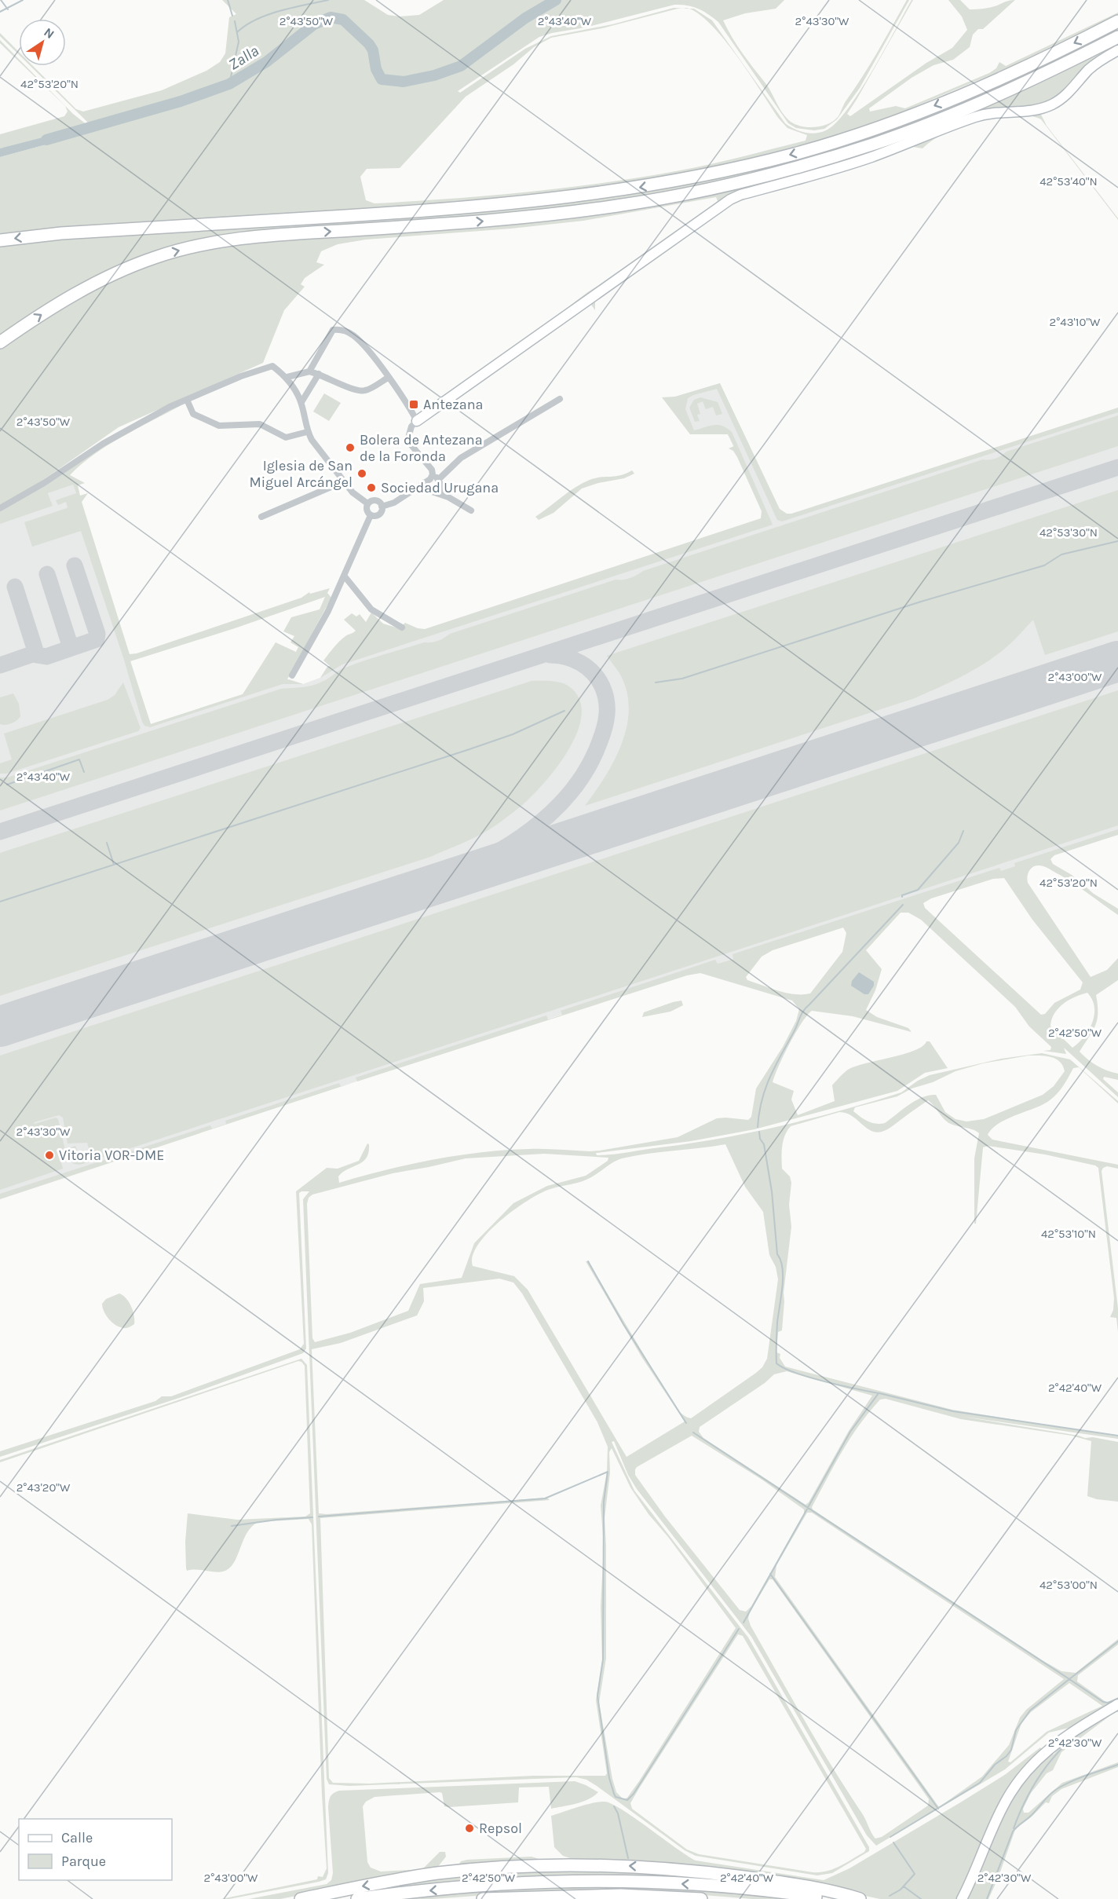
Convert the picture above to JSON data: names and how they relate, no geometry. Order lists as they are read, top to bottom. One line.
{"water":["Zalla"],"places":{"transit":["Antezana"],"other":["Bolera de Antezana de la Foronda","Iglesia de San Miguel Arcángel","Sociedad Urugana","Vitoria VOR-DME","Repsol"]},"legend":["Calle","Parque"],"north":"top right","coordinates":["2°43'50\"W","2°43'40\"W","2°43'30\"W","42°53'20\"N","42°53'40\"N","2°43'10\"W","42°53'30\"N","2°43'00\"W","2°42'50\"W","42°53'10\"N","2°42'40\"W","2°43'20\"W","42°53'00\"N","2°42'30\"W"]}
